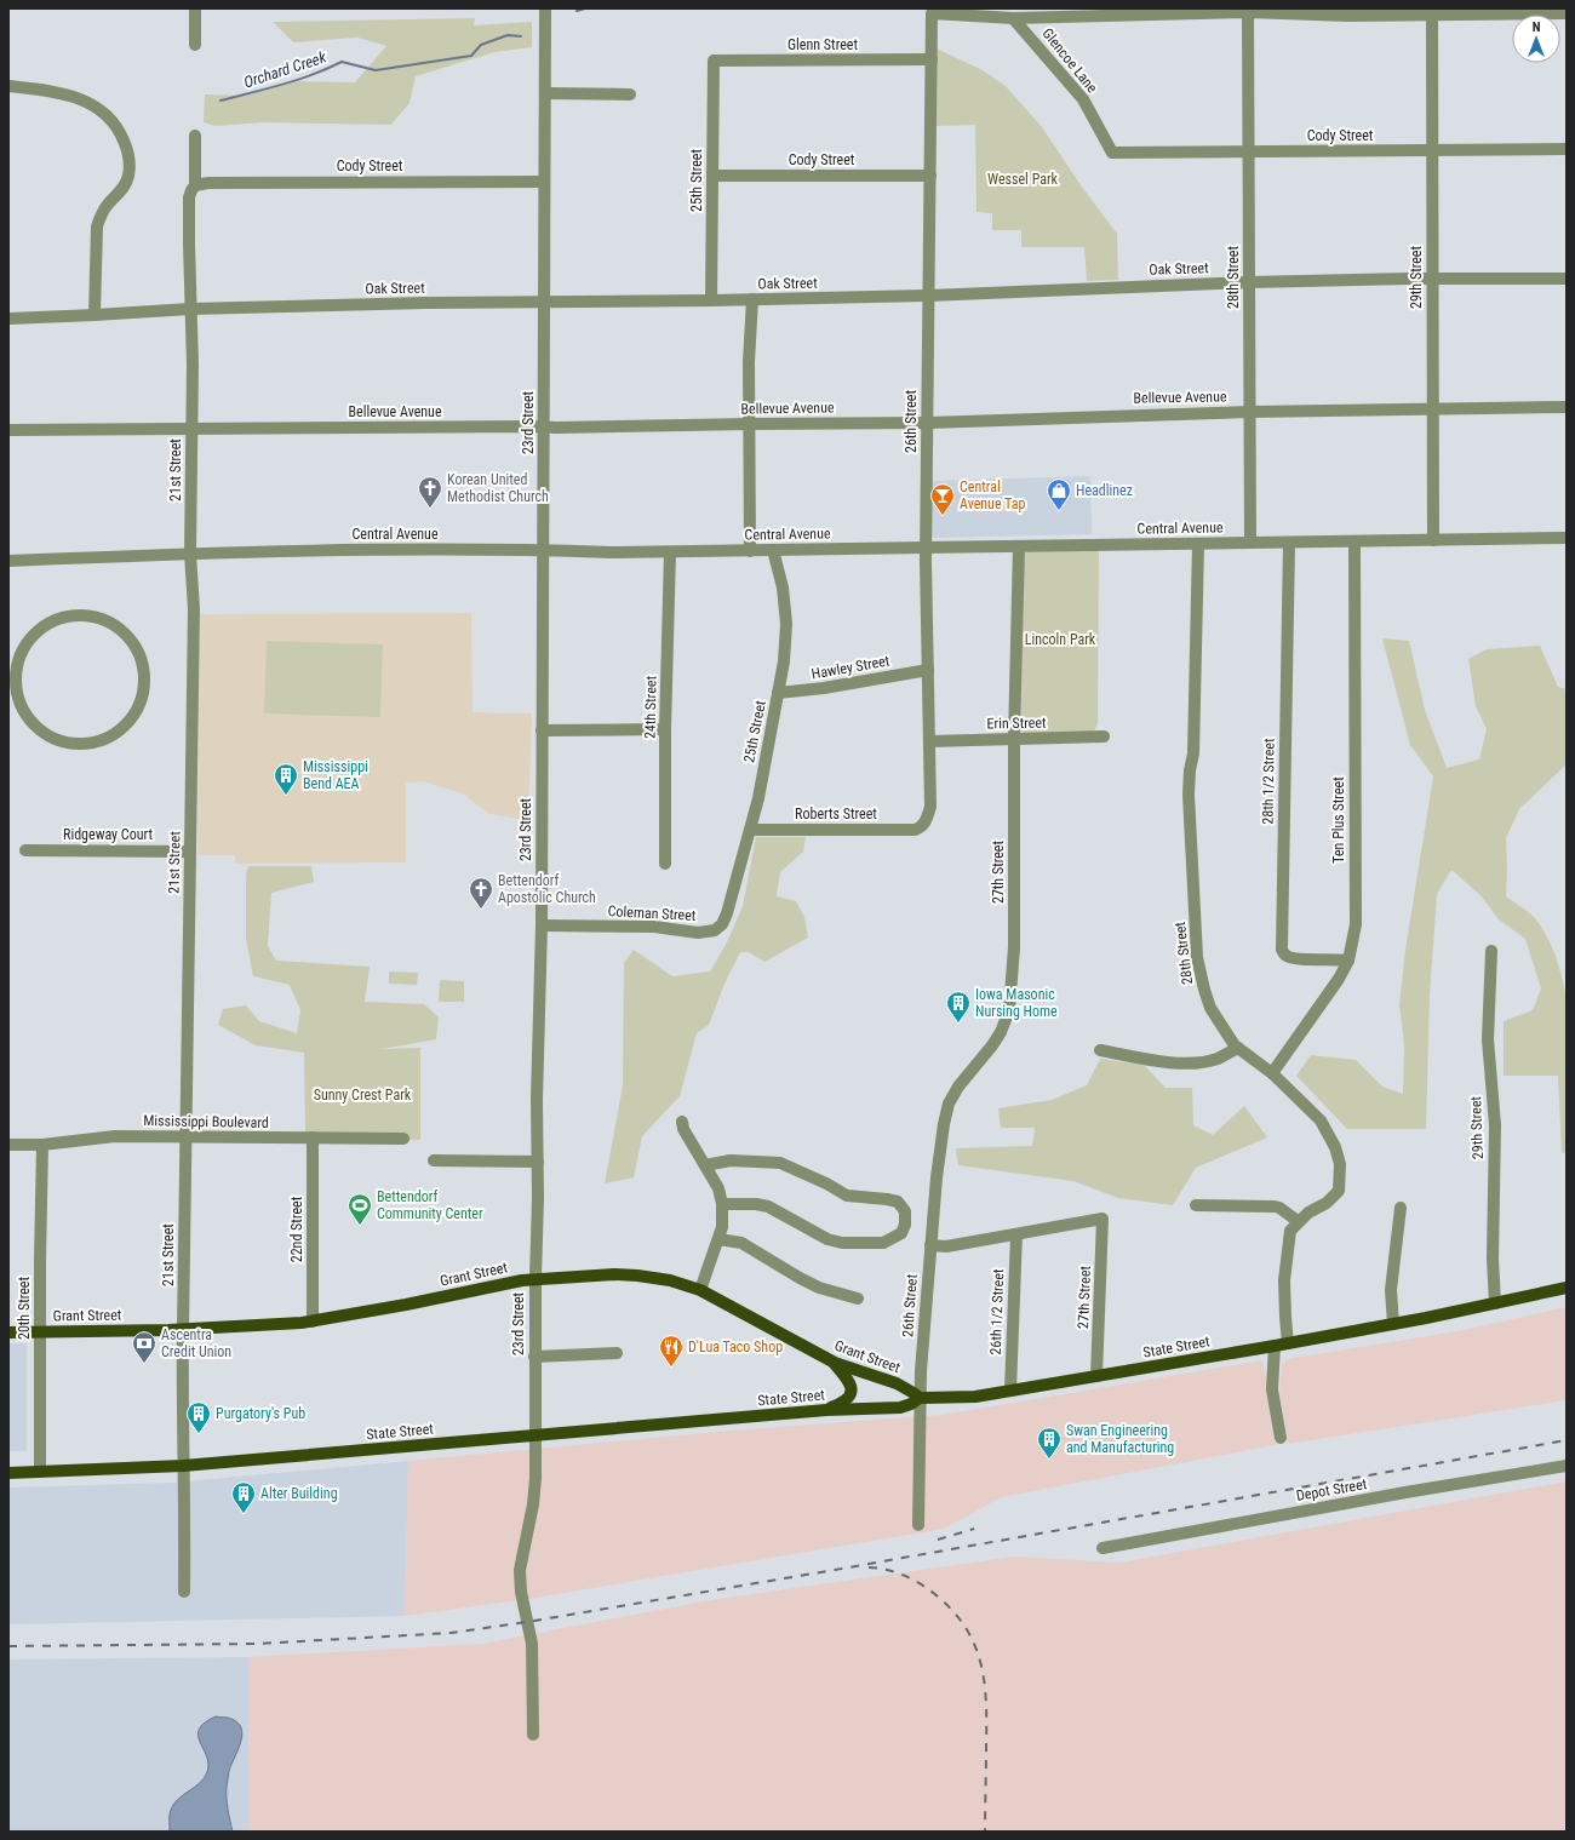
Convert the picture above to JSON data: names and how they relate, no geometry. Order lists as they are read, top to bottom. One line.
{"streets":{"main road":["Grant Street","State Street"],"street":["Glenn Street","Glencoe Lane","Cody Street","25th Street","Oak Street","28th Street","29th Street","Bellevue Avenue","26th Street","23rd Street","21st Street","Central Avenue","Hawley Street","24th Street","Erin Street","28th 1/2 Street","Roberts Street","Ten Plus Street","Ridgeway Court","27th Street","Coleman Street","Mississippi Boulevard","22nd Street","20th Street","26th 1/2 Street","Depot Street"]},"crossings":[["Glenn Street","25th Street"],["Glenn Street","26th Street"],["Glencoe Lane","Cody Street"],["Glencoe Lane","26th Street"],["Cody Street","25th Street"],["Cody Street","28th Street"],["Cody Street","29th Street"],["Cody Street","26th Street"],["Cody Street","23rd Street"],["Cody Street","21st Street"],["25th Street","Oak Street"],["25th Street","Central Avenue"],["25th Street","Hawley Street"],["25th Street","Roberts Street"],["25th Street","Coleman Street"],["Oak Street","28th Street"],["Oak Street","29th Street"],["Oak Street","26th Street"],["Oak Street","23rd Street"],["Oak Street","21st Street"],["28th Street","Bellevue Avenue"],["28th Street","Central Avenue"],["28th Street","Ten Plus Street"],["28th Street","State Street"],["29th Street","Bellevue Avenue"],["29th Street","Central Avenue"],["29th Street","State Street"],["Bellevue Avenue","26th Street"],["Bellevue Avenue","23rd Street"],["Bellevue Avenue","21st Street"],["26th Street","Central Avenue"],["26th Street","Hawley Street"],["26th Street","Erin Street"],["26th Street","Roberts Street"],["26th Street","27th Street"],["26th Street","Grant Street"],["26th Street","State Street"],["23rd Street","Central Avenue"],["23rd Street","Coleman Street"],["23rd Street","Grant Street"],["23rd Street","State Street"],["21st Street","Central Avenue"],["21st Street","Ridgeway Court"],["21st Street","Mississippi Boulevard"],["21st Street","Grant Street"],["21st Street","State Street"],["Central Avenue","24th Street"],["Central Avenue","28th 1/2 Street"],["Central Avenue","Ten Plus Street"],["Central Avenue","27th Street"],["Erin Street","27th Street"],["28th 1/2 Street","Ten Plus Street"],["27th Street","26th 1/2 Street"],["27th Street","State Street"],["Mississippi Boulevard","22nd Street"],["Mississippi Boulevard","20th Street"],["22nd Street","Grant Street"],["Grant Street","20th Street"],["Grant Street","State Street"],["20th Street","State Street"],["26th 1/2 Street","State Street"]],"water":["Orchard Creek"],"parks":["Wessel Park","Lincoln Park","Sunny Crest Park"],"places":{"church":["Korean United Methodist Church","Bettendorf Apostolic Church"],"shop":["Headlinez"],"bar":["Central Avenue Tap"],"building":["Mississippi Bend AEA","Iowa Masonic Nursing Home","Purgatory's Pub","Swan Engineering and Manufacturing","Alter Building"],"sports":["Bettendorf Community Center"],"bank":["Ascentra Credit Union"],"restaurant":["D'Lua Taco Shop"]},"north":"top"}
